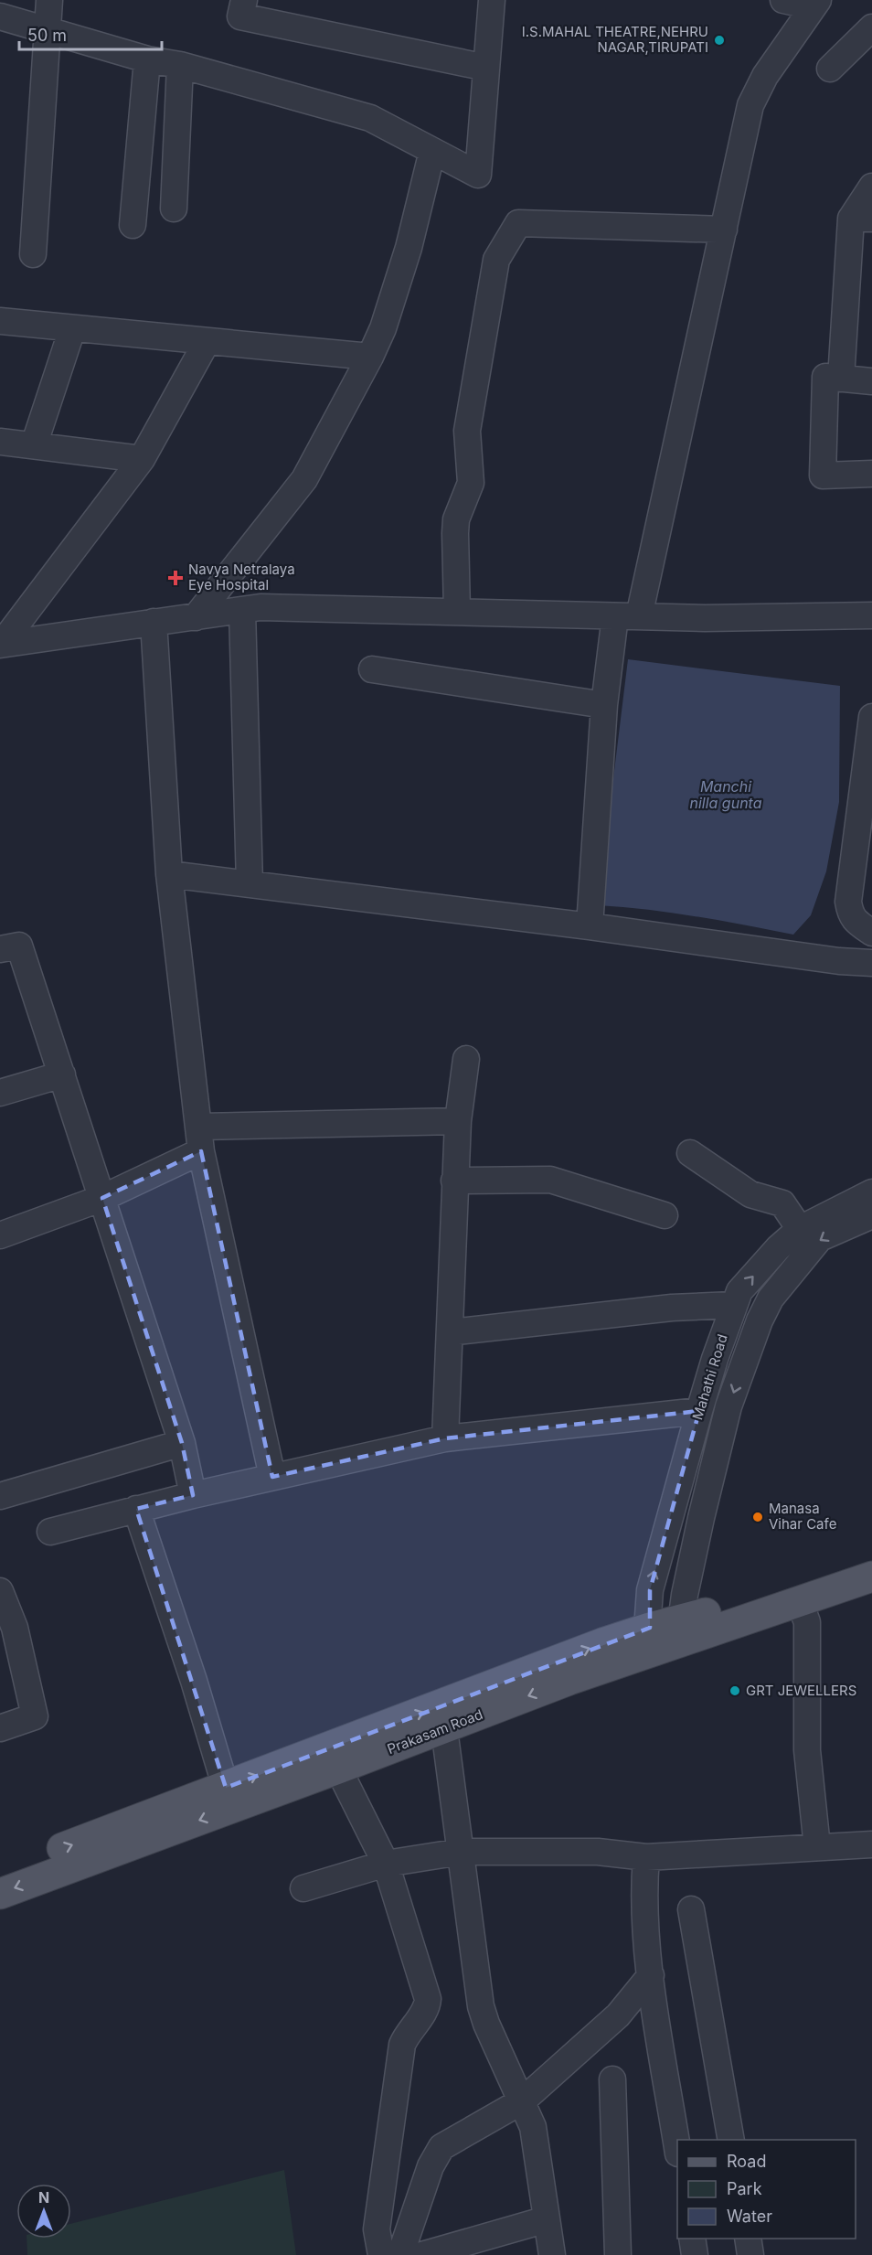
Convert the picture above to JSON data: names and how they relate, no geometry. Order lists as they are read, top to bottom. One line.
{"streets":{"main road":["Prakasam Road"],"street":["Mahathi Road"]},"crossings":[["Mahathi Road","Prakasam Road"]],"water":["Manchi nilla gunta"],"places":{"other":["I.S.MAHAL THEATRE,NEHRU NAGAR,TIRUPATI","Manasa Vihar Cafe","GRT JEWELLERS"],"health":["Navya Netralaya Eye Hospital"]},"legend":["Road","Park","Water"],"scale_bar":"50 m","north":"top"}
